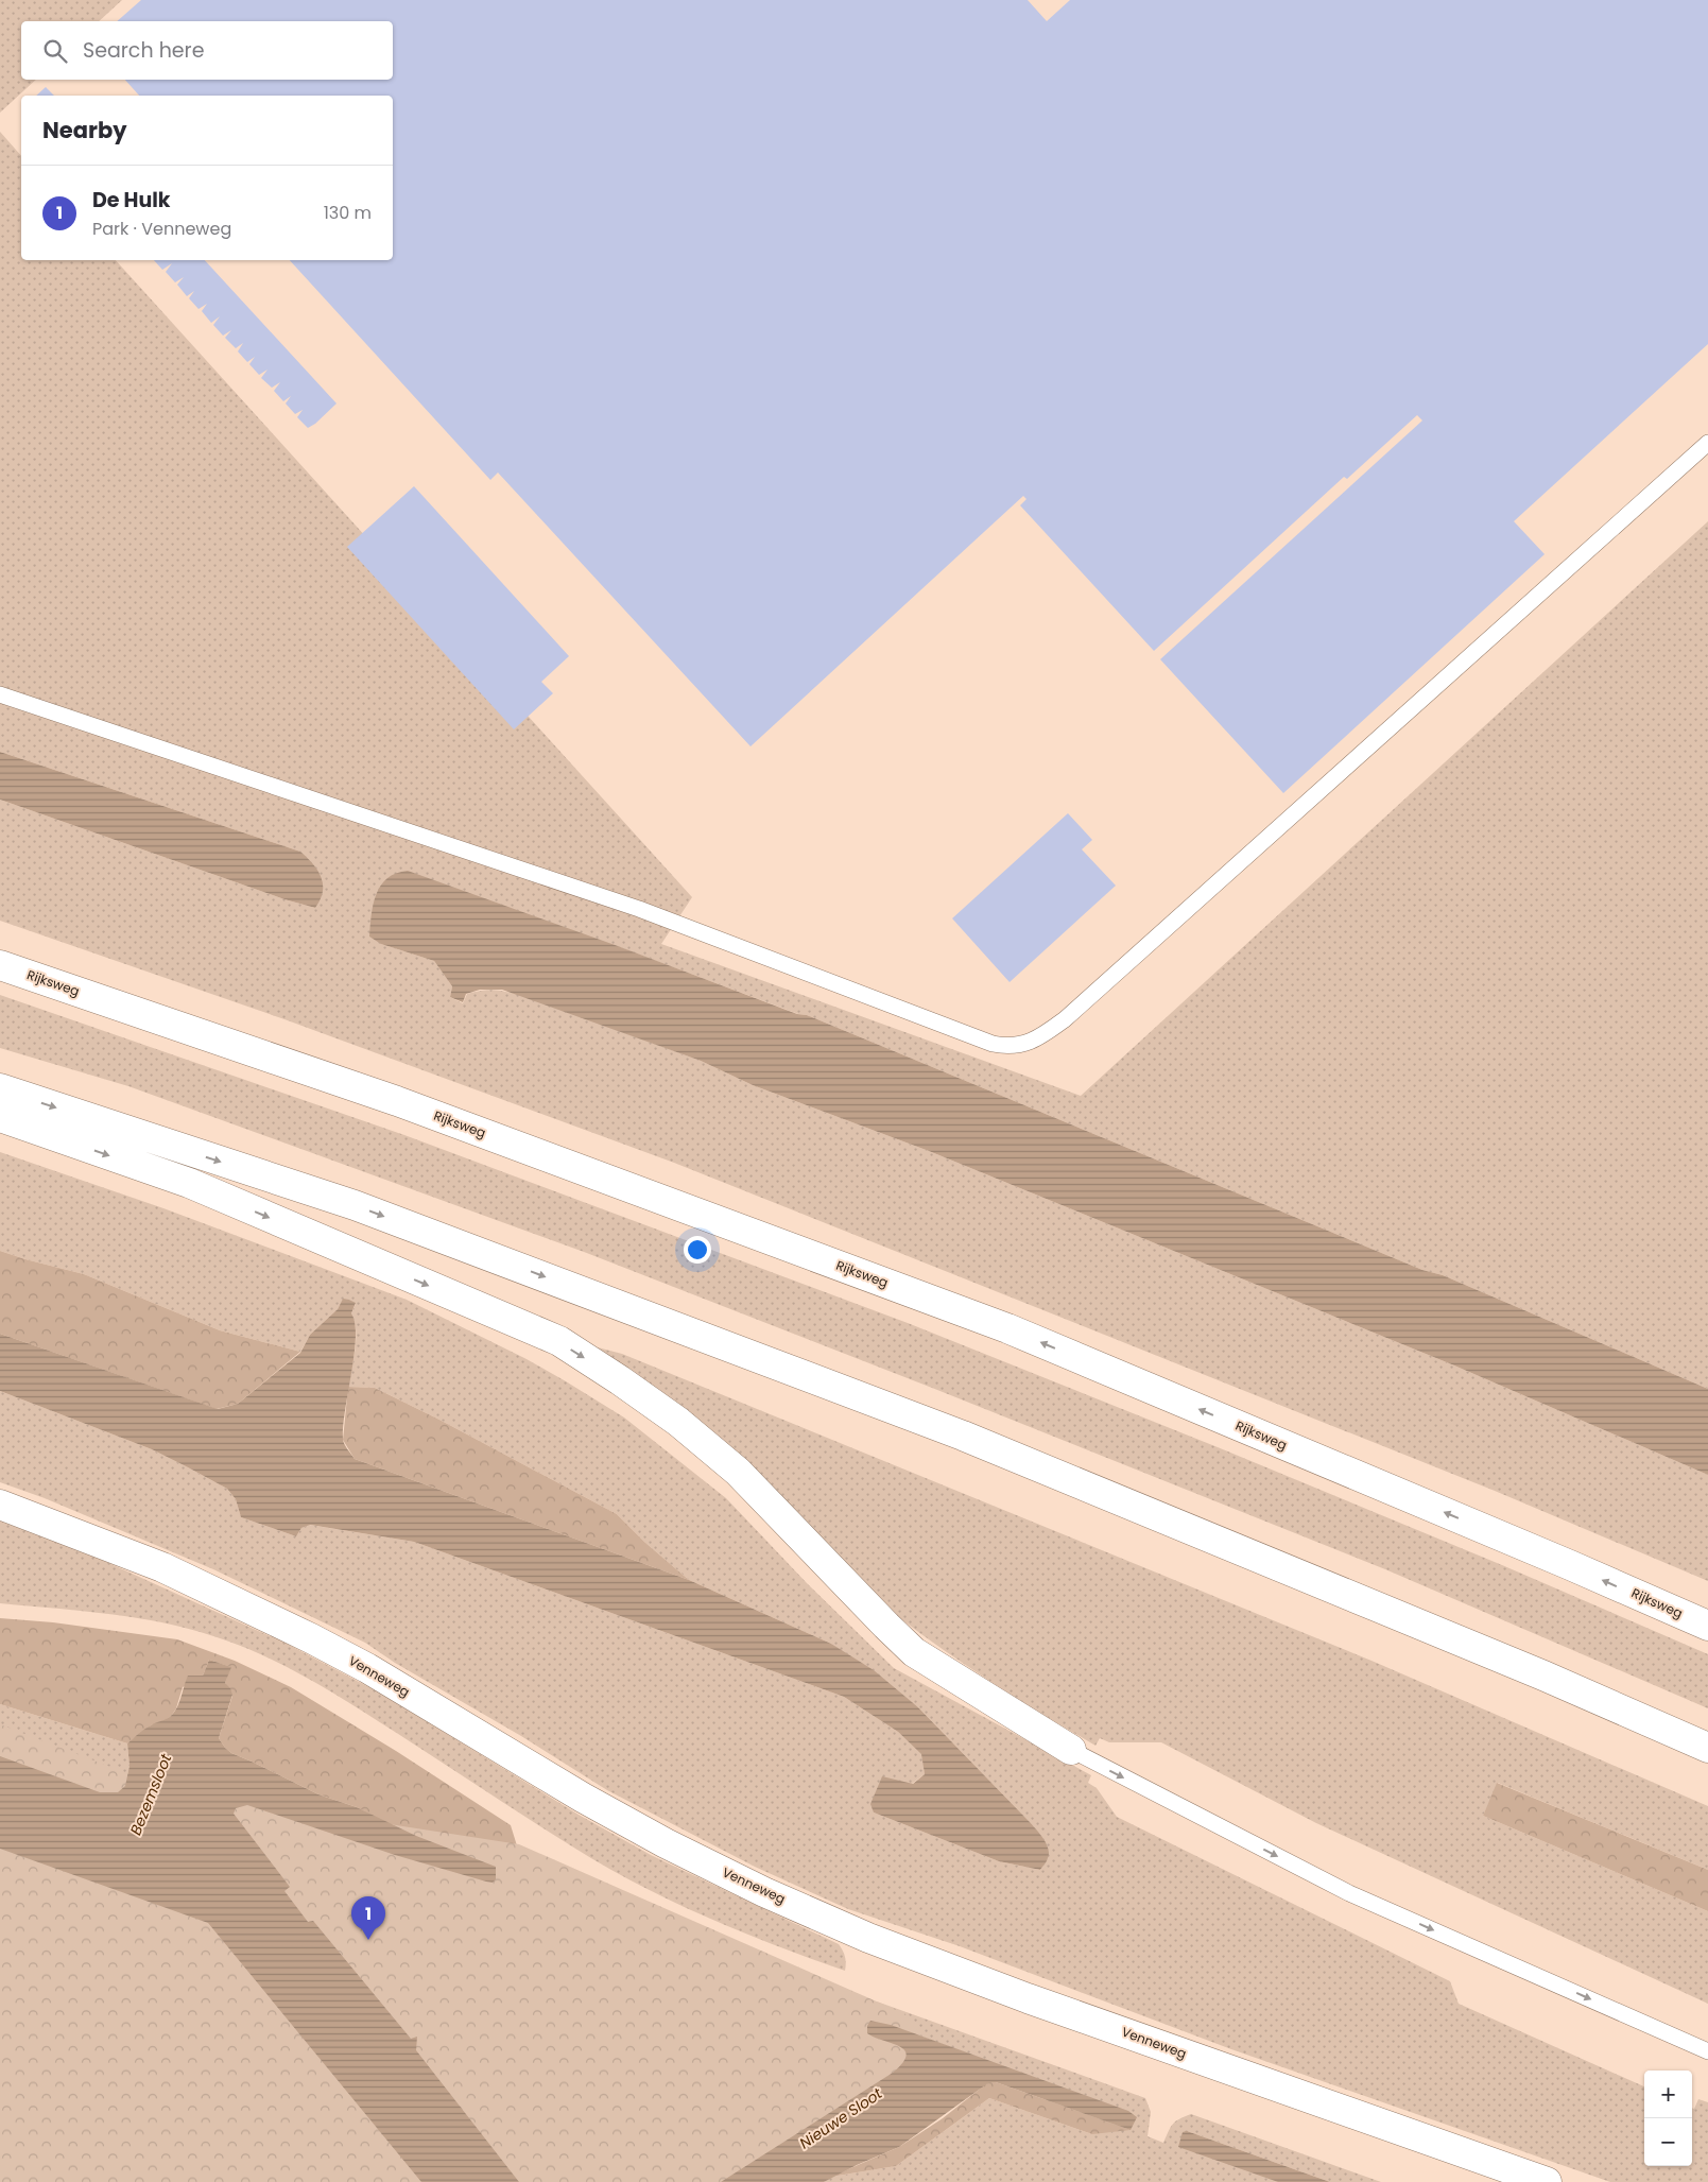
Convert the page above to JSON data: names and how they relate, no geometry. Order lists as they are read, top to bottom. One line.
{"streets":{"main road":["Rijksweg","Venneweg"]},"water":["Bezemsloot","Nieuwe Sloot"],"page":{"search":"Search here","heading":"Nearby","list":[{"mark":"1","name":"De Hulk","note":"Park · Venneweg","value":"130 m"}],"pins":"1","map_buttons":["+","−"]}}
